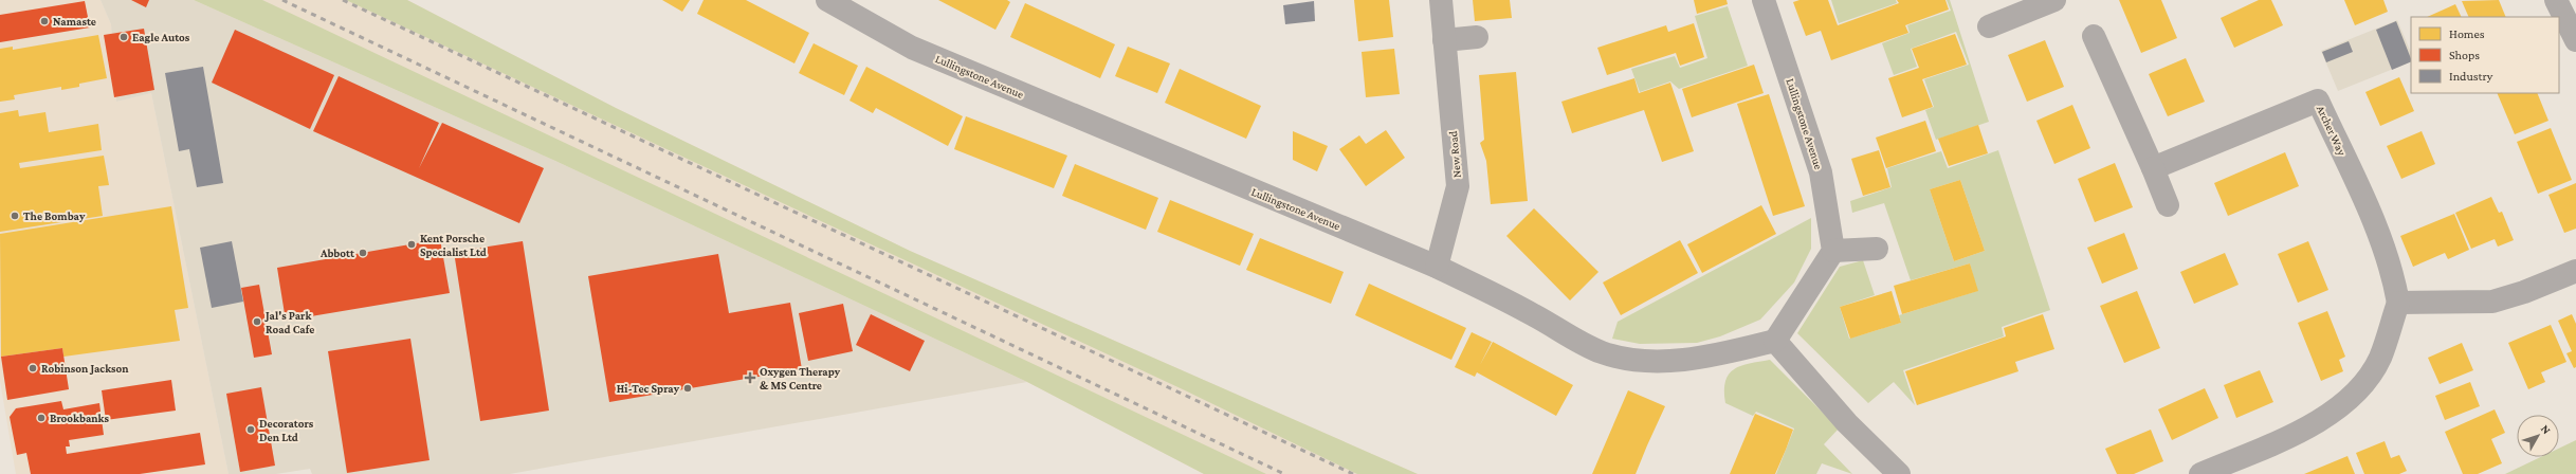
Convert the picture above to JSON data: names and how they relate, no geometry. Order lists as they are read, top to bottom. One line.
{"streets":{"street":["Lullingstone Avenue","Archer Way","New Road"]},"crossings":[["Lullingstone Avenue","New Road"]],"places":{"other":["Namaste","Eagle Autos","The Bombay","Kent Porsche Specialist Ltd","Abbott","Jal's Park Road Cafe","Robinson Jackson","Hi-Tec Spray","Brookbanks","Decorators Den Ltd"],"health":["Oxygen Therapy & MS Centre"]},"legend":["Homes","Shops","Industry"],"north":"top right"}
